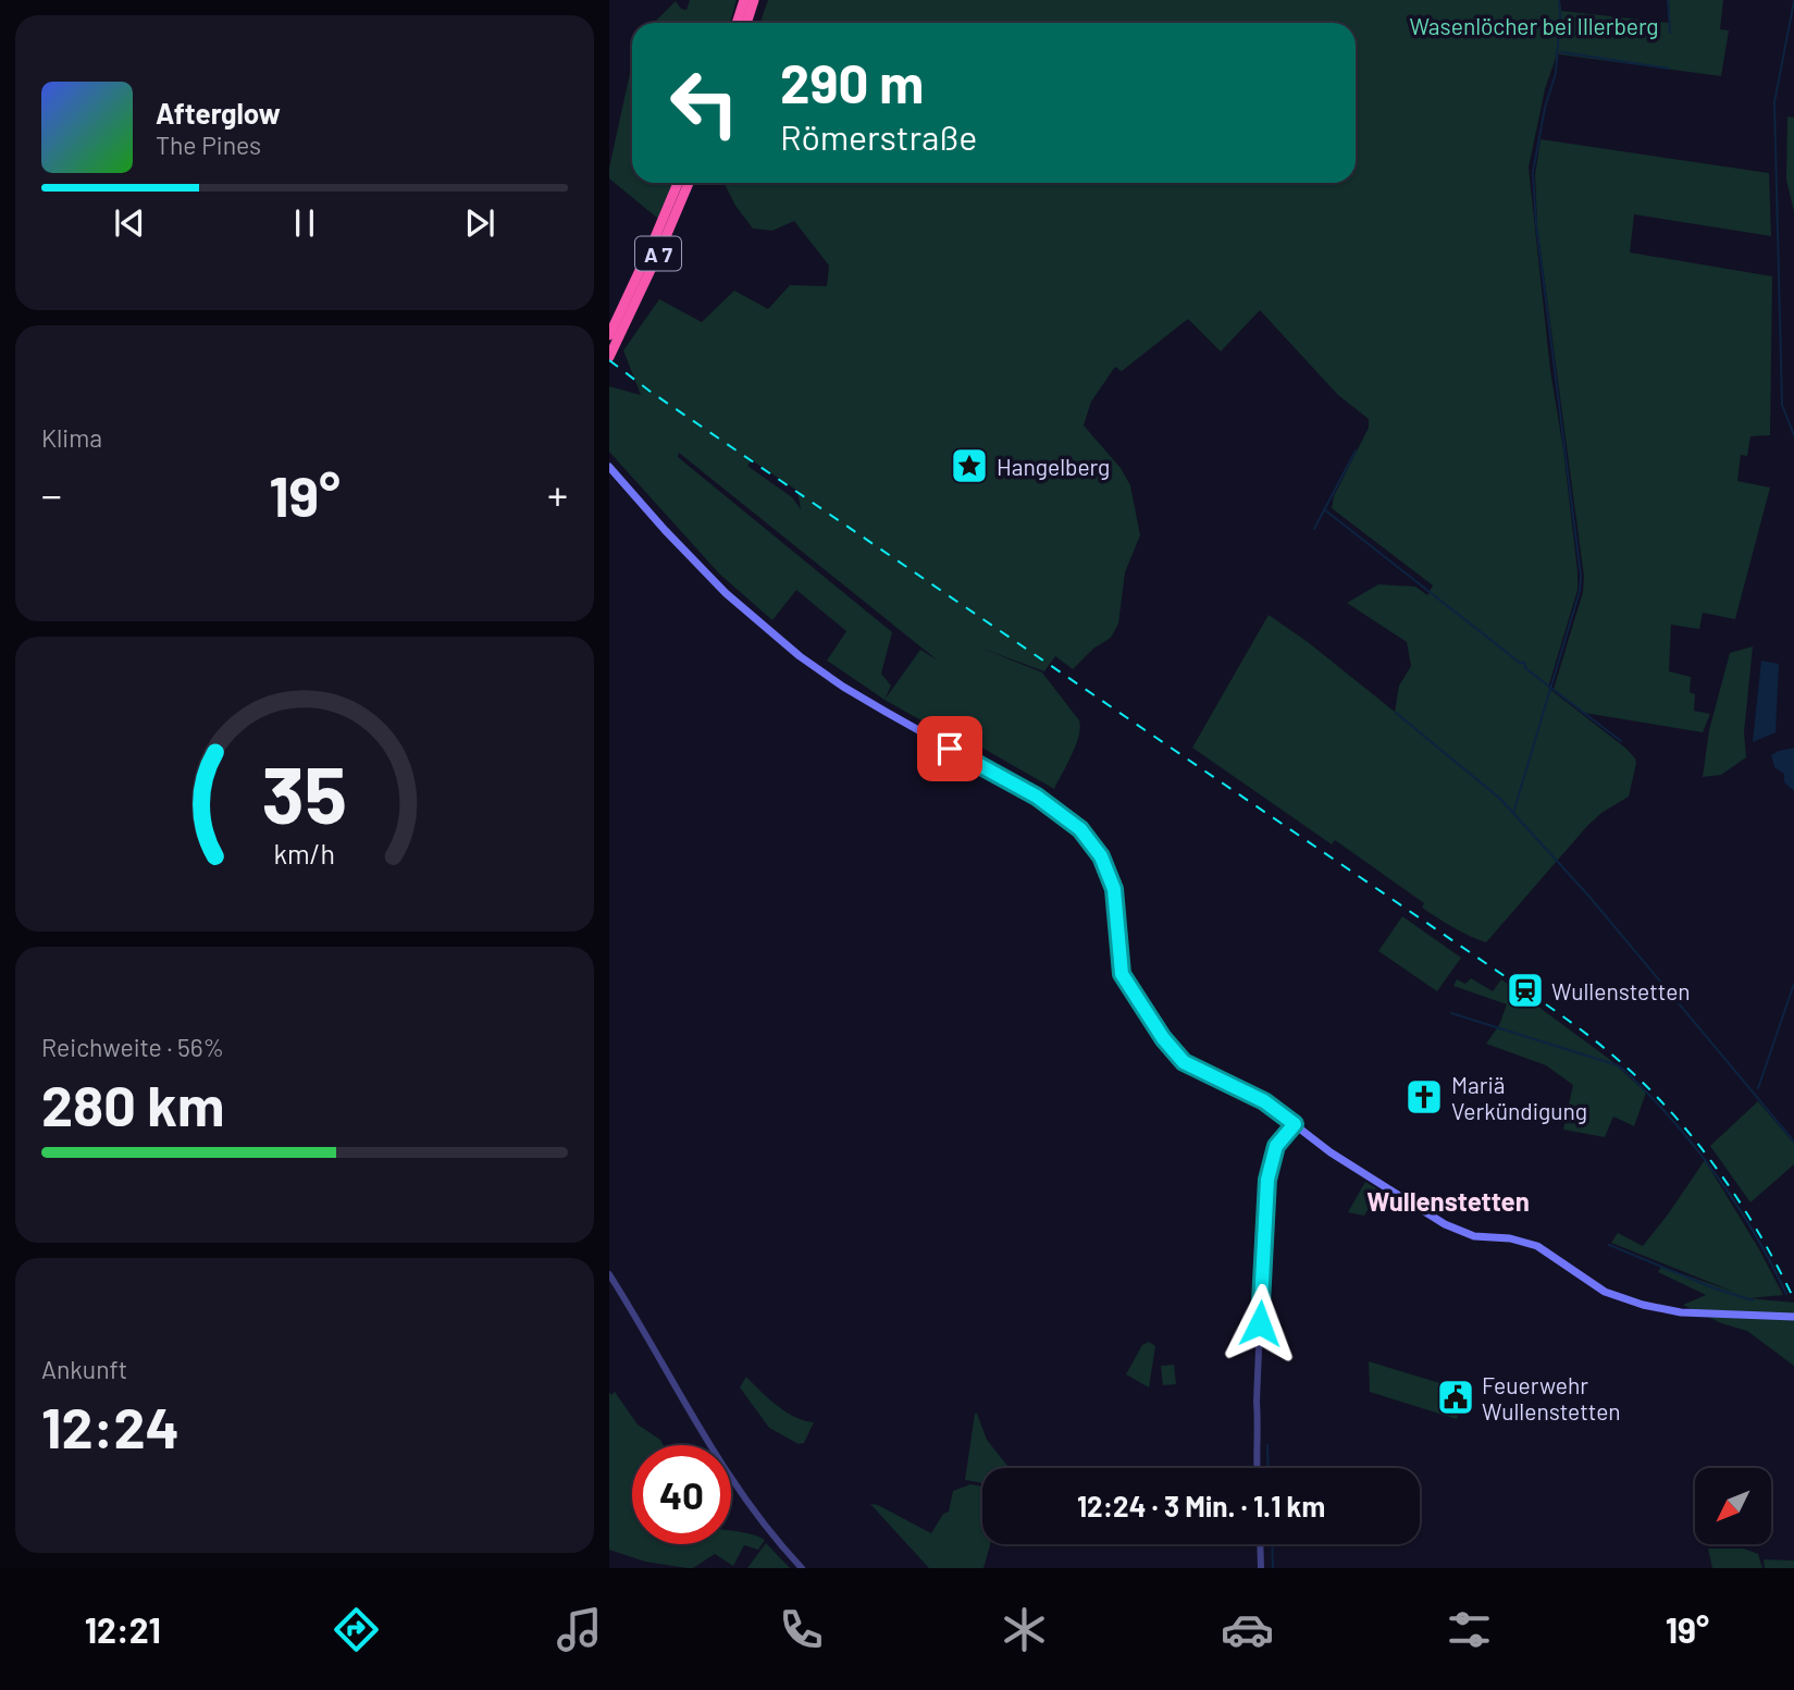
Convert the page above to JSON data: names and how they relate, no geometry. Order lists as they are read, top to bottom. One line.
{"streets":{"highway":["A 7"]},"districts":["Wullenstetten"],"parks":["Wasenlöcher bei Illerberg"],"places":{"place":["Hangelberg"],"station":["Wullenstetten"],"church":["Mariä Verkündigung"],"public building":["Feuerwehr Wullenstetten"]},"north":"bottom left","page":{"turn":["290 m","Römerstraße"],"song":["Afterglow","The Pines"],"tile":["Klima",["Reichweite · 56%","280 km"],["Ankunft","12:24"]],"heat":["−","19°","+"],"limit":"40","trip":"12:24 · 3 Min. · 1.1 km","tabs":["12:21","19°"],"gauge":["35","km/h"]}}
